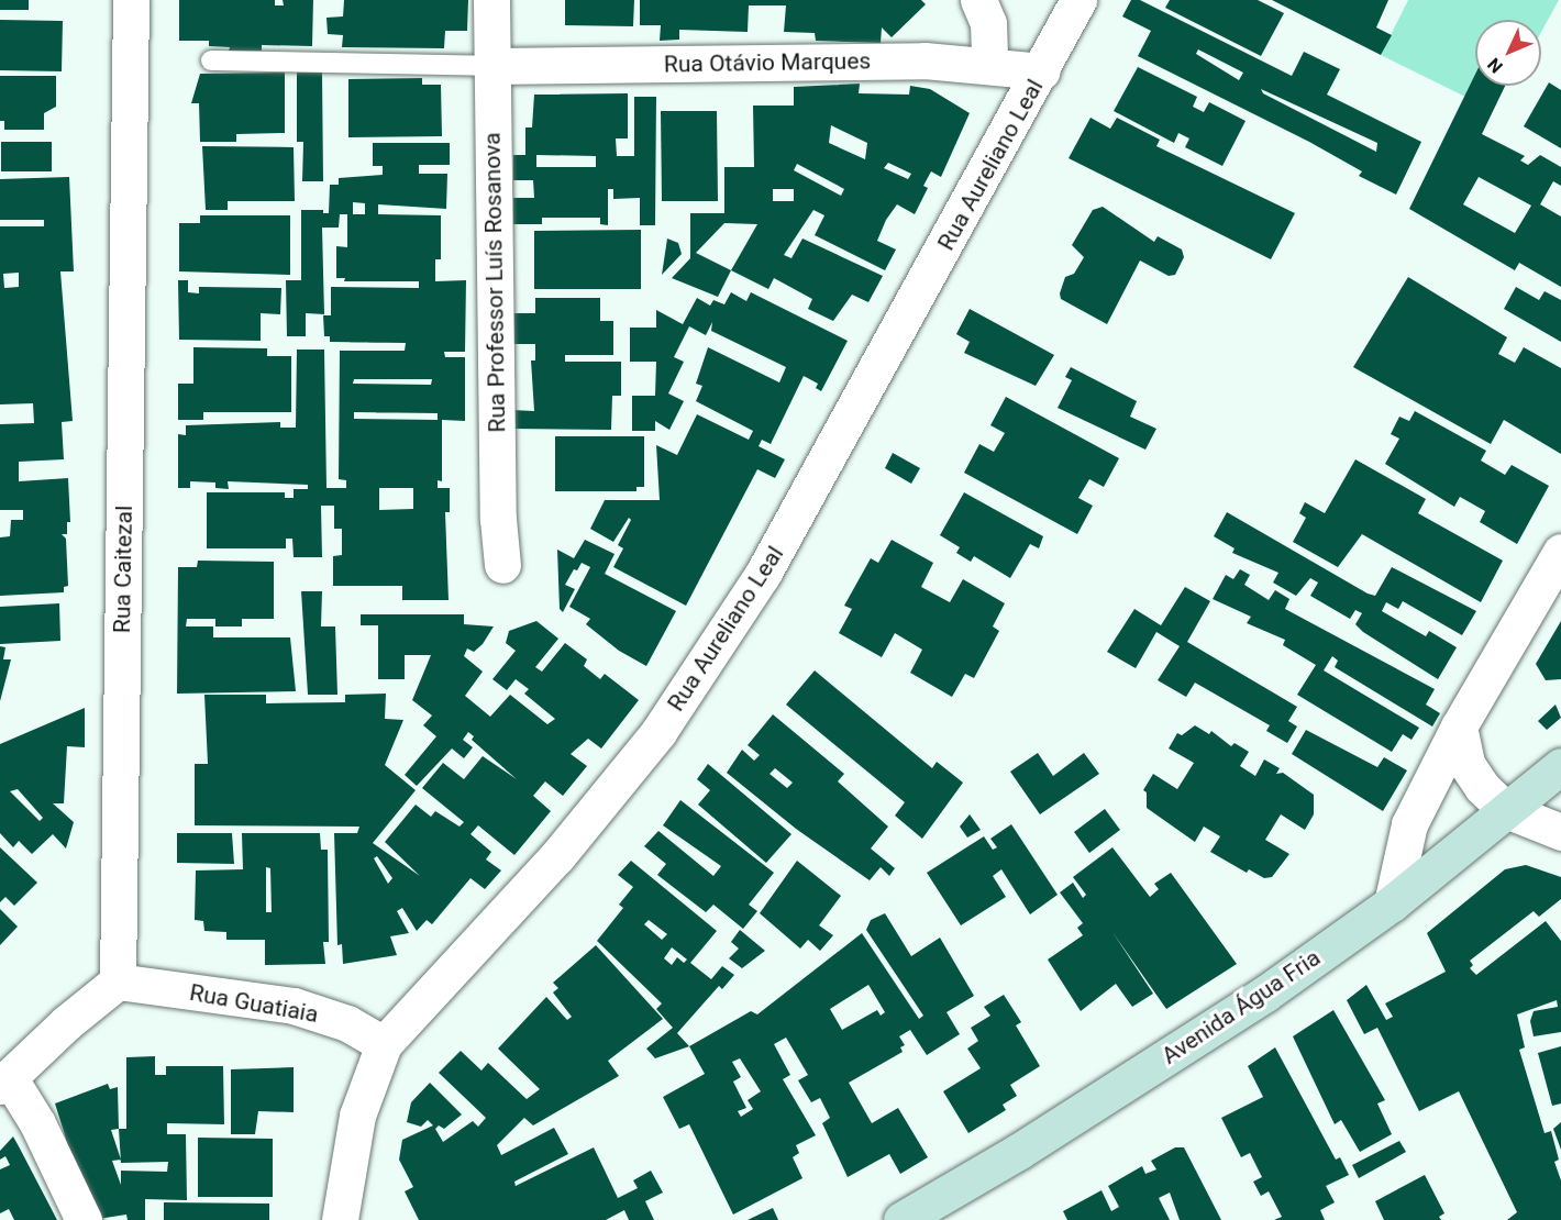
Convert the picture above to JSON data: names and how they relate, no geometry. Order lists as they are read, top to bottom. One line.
{"streets":{"main road":["Avenida Água Fria"],"street":["Rua Otávio Marques","Rua Aureliano Leal","Rua Professor Luís Rosanova","Rua Caitezal","Rua Guatiaia"]},"crossings":[["Rua Otávio Marques","Rua Aureliano Leal"],["Rua Otávio Marques","Rua Professor Luís Rosanova"],["Rua Aureliano Leal","Rua Guatiaia"],["Rua Caitezal","Rua Guatiaia"]],"north":"bottom left"}
